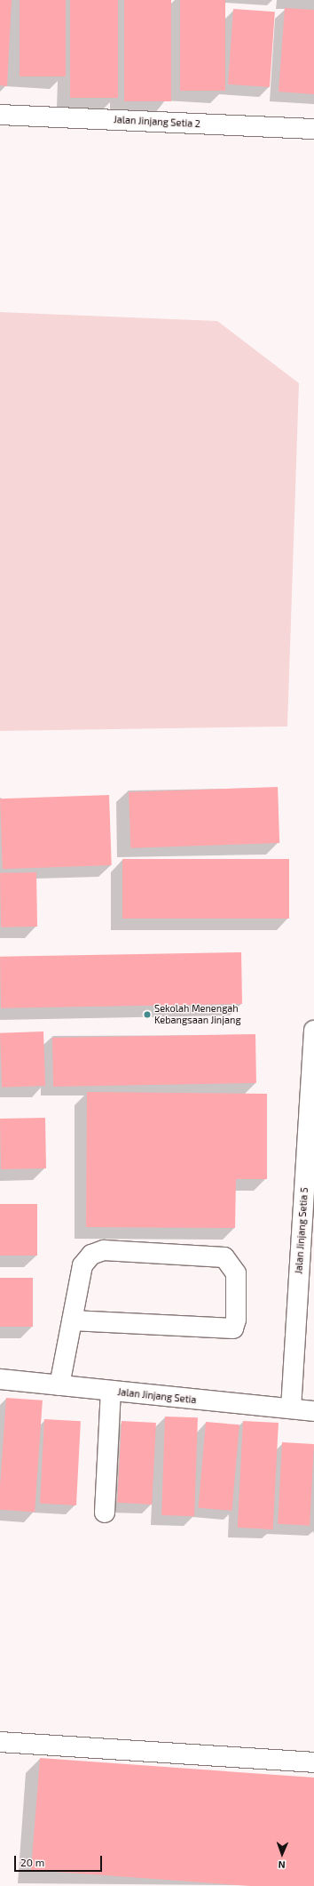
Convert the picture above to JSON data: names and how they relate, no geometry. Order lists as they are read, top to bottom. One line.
{"streets":{"street":["Jalan Jinjang Setia 2","Jalan Jinjang Setia 5","Jalan Jinjang Setia"]},"crossings":[["Jalan Jinjang Setia 5","Jalan Jinjang Setia"]],"places":["Sekolah Menengah Kebangsaan Jinjang"],"scale_bar":"20 m","north":"bottom"}
